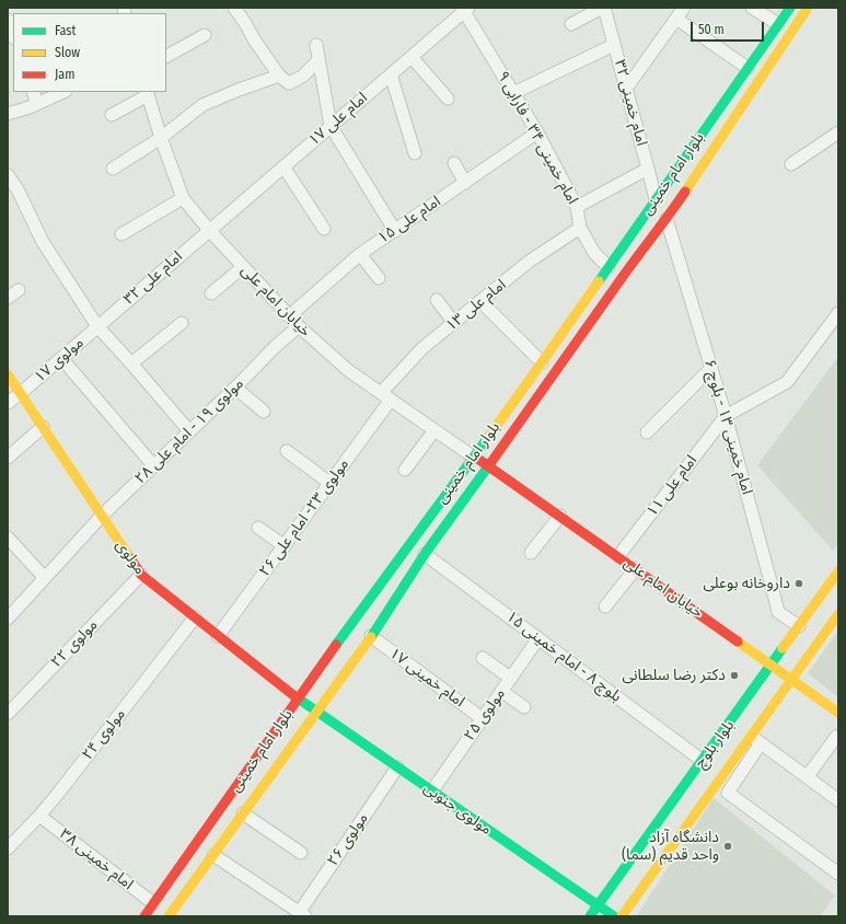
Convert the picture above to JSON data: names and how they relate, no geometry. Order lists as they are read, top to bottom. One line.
{"streets":{"main road":["بلوار امام خمینی","خیابان امام علی","مولوی","بلوار بلوچ","مولوی جنوبی"],"street":["امام خمینی ۳۲","امام علی ۱۷","امام خمینی ۳۴ - فارابی ۹","امام علی ۱۵","امام علی ۳۲","امام علی ۱۳","مولوی ۱۷","امام خمینی ۱۳ - بلوچ ۶","مولوی ۱۹ - امام علی ۲۸","امام علی ۱۱","مولوی ۲۳- امام علی ۲۶","مولوی ۲۲","بلوچ ۸ - امام خمینی ۱۵","امام خمینی ۱۷","مولوی ۲۵","مولوی ۲۴","مولوی ۲۶","امام خمینی ۳۸"]},"crossings":[["امام خمینی ۳۲","بلوار امام خمینی"],["امام علی ۱۷","امام خمینی ۳۴ - فارابی ۹"],["امام علی ۱۷","امام علی ۳۲"],["امام علی ۱۷","خیابان امام علی"],["امام خمینی ۳۴ - فارابی ۹","بلوار امام خمینی"],["امام خمینی ۳۴ - فارابی ۹","امام علی ۱۵"],["امام خمینی ۳۴ - فارابی ۹","امام علی ۱۳"],["بلوار امام خمینی","خیابان امام علی"],["بلوار امام خمینی","امام خمینی ۱۳ - بلوچ ۶"],["بلوار امام خمینی","مولوی"],["بلوار امام خمینی","بلوچ ۸ - امام خمینی ۱۵"],["بلوار امام خمینی","امام خمینی ۱۷"],["بلوار امام خمینی","مولوی جنوبی"],["بلوار امام خمینی","امام خمینی ۳۸"],["امام علی ۱۵","خیابان امام علی"],["امام علی ۳۲","خیابان امام علی"],["امام علی ۳۲","مولوی ۱۷"],["خیابان امام علی","امام علی ۱۳"],["خیابان امام علی","مولوی ۱۹ - امام علی ۲۸"],["خیابان امام علی","امام علی ۱۱"],["خیابان امام علی","مولوی ۲۳- امام علی ۲۶"],["خیابان امام علی","بلوار بلوچ"],["مولوی ۱۷","مولوی"],["امام خمینی ۱۳ - بلوچ ۶","امام علی ۱۱"],["امام خمینی ۱۳ - بلوچ ۶","بلوار بلوچ"],["مولوی ۱۹ - امام علی ۲۸","مولوی"],["مولوی ۲۳- امام علی ۲۶","مولوی"],["مولوی","مولوی ۲۲"],["مولوی","مولوی ۲۴"],["مولوی","مولوی جنوبی"],["بلوچ ۸ - امام خمینی ۱۵","مولوی ۲۵"],["بلوچ ۸ - امام خمینی ۱۵","بلوار بلوچ"],["امام خمینی ۱۷","مولوی ۲۵"],["مولوی ۲۵","مولوی جنوبی"],["مولوی ۲۴","امام خمینی ۳۸"],["بلوار بلوچ","مولوی جنوبی"],["مولوی جنوبی","مولوی ۲۶"]],"places":["داروخانه بوعلی","دکتر رضا سلطانی","دانشگاه آزاد واحد قدیم (سما)"],"legend":["Fast","Slow","Jam"],"scale_bar":"50 m"}
